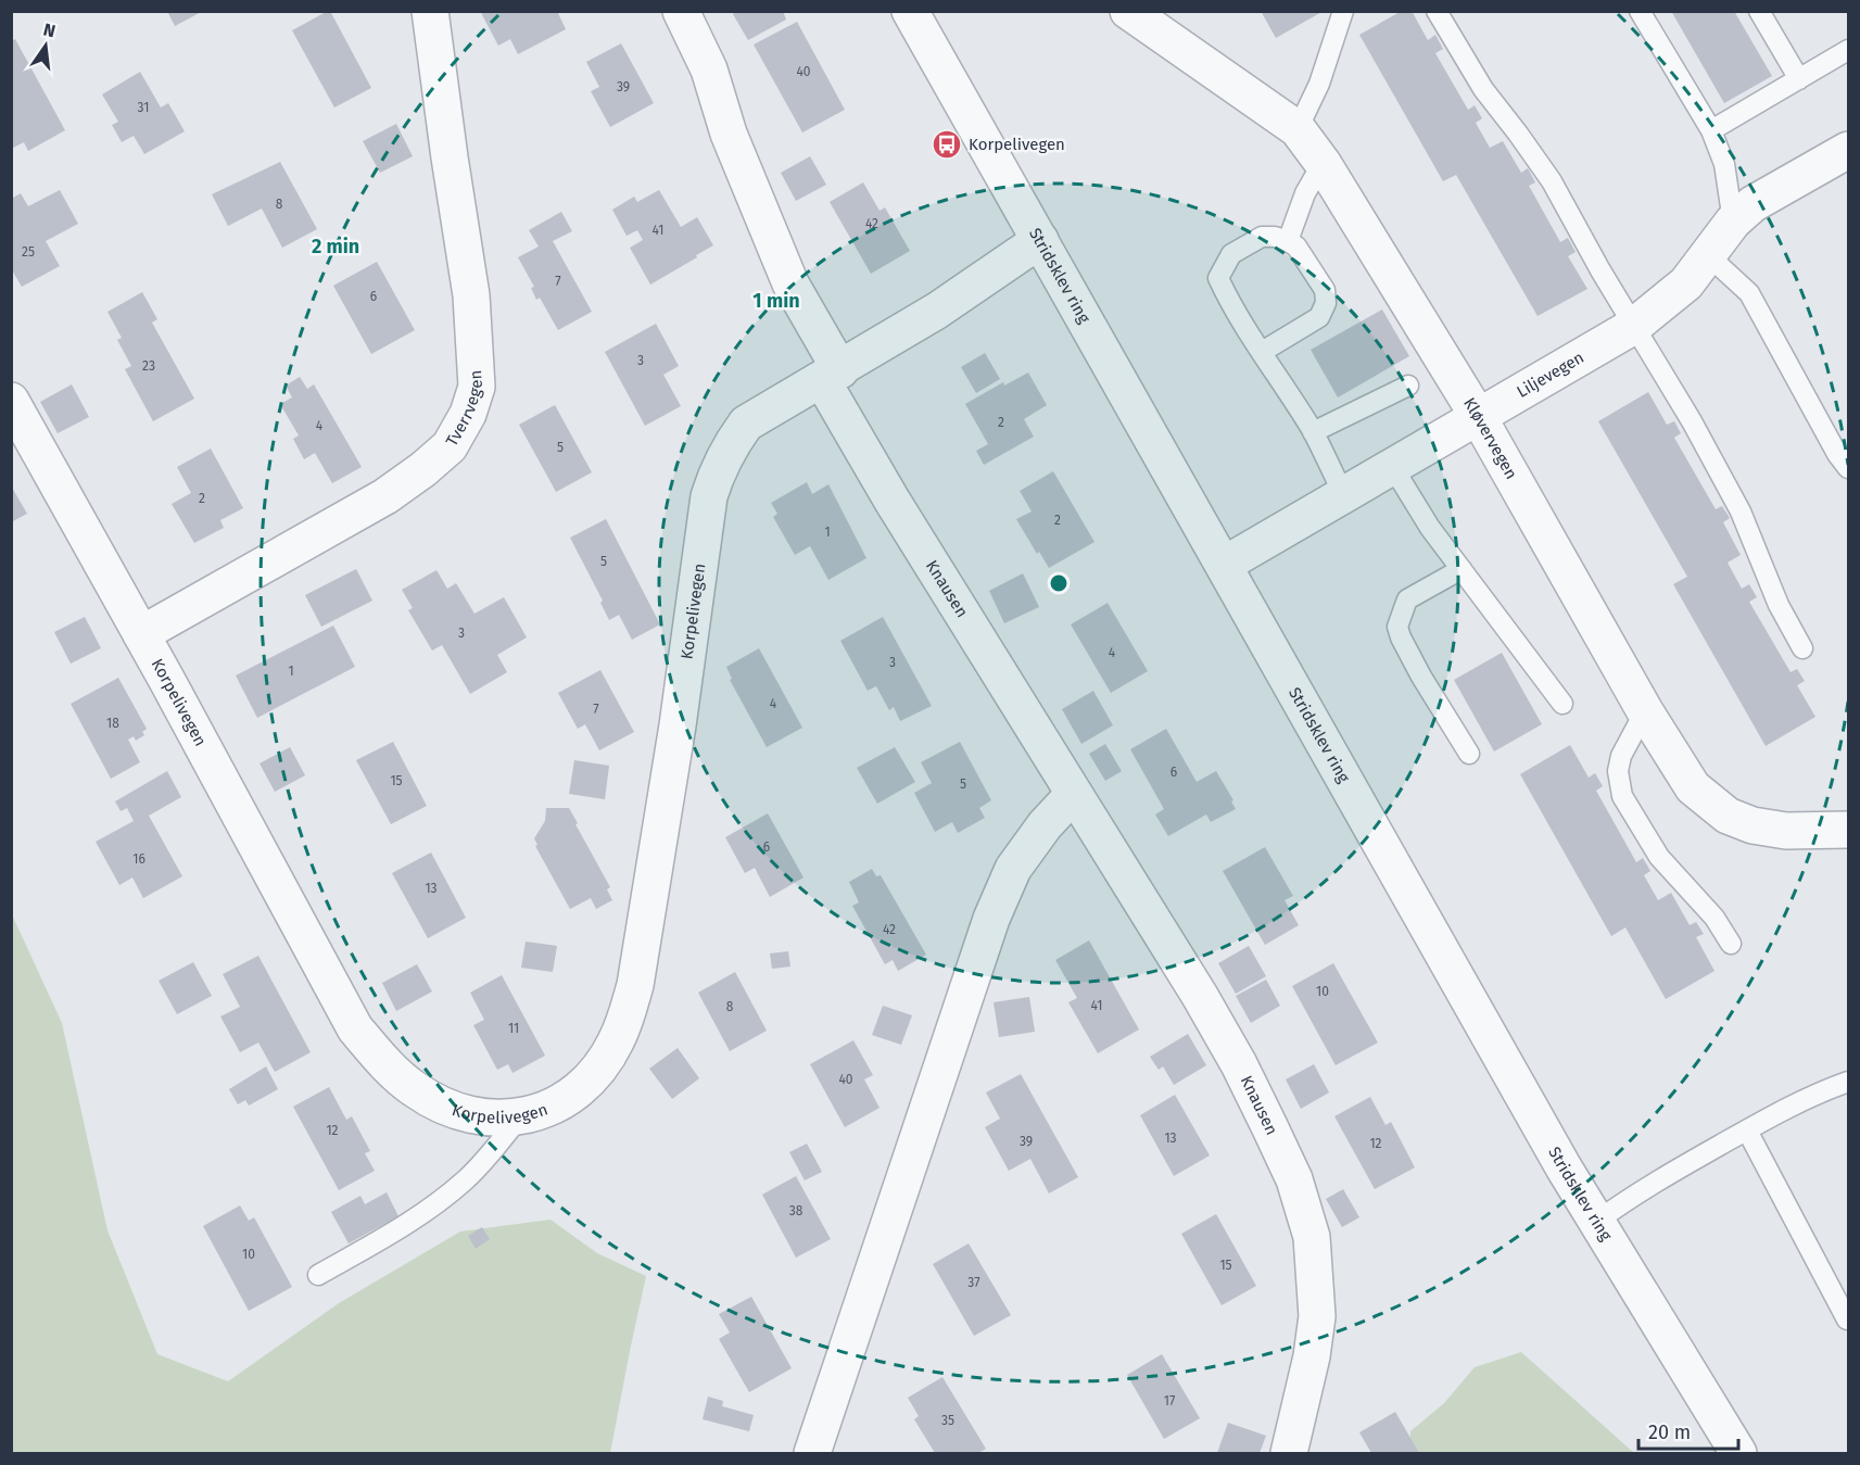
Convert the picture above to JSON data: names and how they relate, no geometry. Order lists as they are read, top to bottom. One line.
{"streets":{"street":["Stridsklev ring","Liljevegen","Tverrvegen","Kløvervegen","Knausen","Korpelivegen"]},"crossings":[["Stridsklev ring","Liljevegen"],["Stridsklev ring","Korpelivegen"],["Liljevegen","Kløvervegen"],["Tverrvegen","Korpelivegen"],["Knausen","Korpelivegen"]],"places":{"bus stop":["Korpelivegen"]},"house_numbers":["40","39","31","8","42","41","25","7","6","3","23","2","4","5","2","2","1","5","3","4","3","1","4","7","18","6","15","5","6","16","13","42","10","41","8","11","40","12","13","39","12","38","10","15","37","17","35"],"scale_bar":"20 m","north":"top","rings":["2 min","1 min"]}
